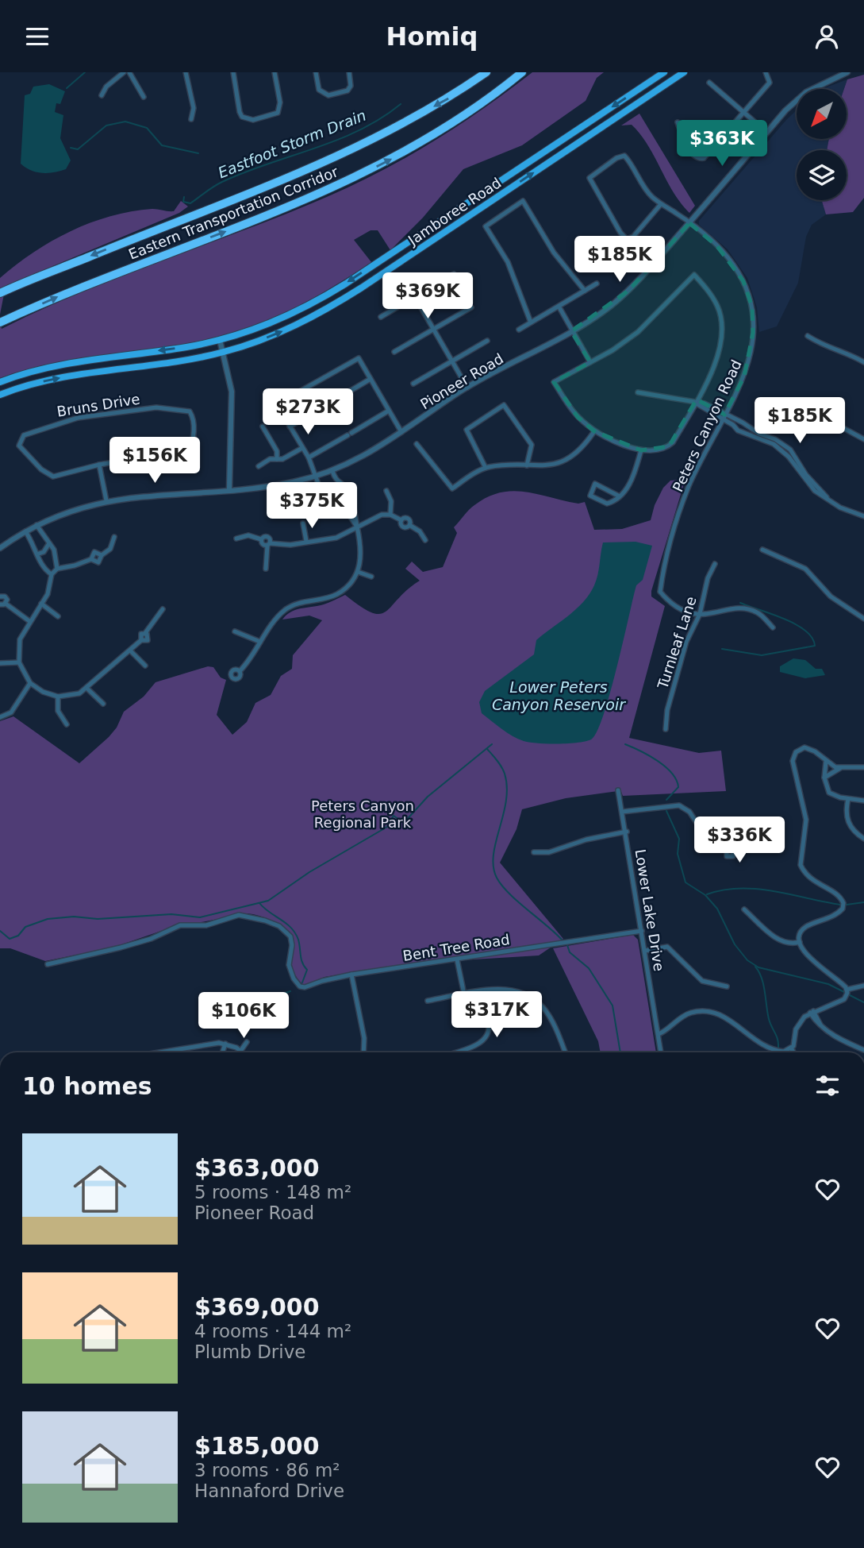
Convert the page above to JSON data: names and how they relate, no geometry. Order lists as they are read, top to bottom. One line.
{"streets":{"highway":["Eastern Transportation Corridor"],"main road":["Jamboree Road"],"street":["Pioneer Road","Bruns Drive","Peters Canyon Road","Turnleaf Lane","Lower Lake Drive","Bent Tree Road"]},"crossings":[["Pioneer Road","Peters Canyon Road"],["Peters Canyon Road","Turnleaf Lane"],["Lower Lake Drive","Bent Tree Road"]],"water":["Eastfoot Storm Drain","Lower Peters Canyon Reservoir"],"parks":["Peters Canyon Regional Park"],"north":"bottom left","page":{"header":"Homiq","price":["$363K","$185K","$369K","$273K","$185K","$156K","$375K","$336K","$317K","$106K"],"heading":"10 homes","list":[{"name":"$363,000","note":"5 rooms · 148 m² · Pioneer Road"},{"name":"$369,000","note":"4 rooms · 144 m² · Plumb Drive"},{"name":"$185,000","note":"3 rooms · 86 m² · Hannaford Drive"}]}}
